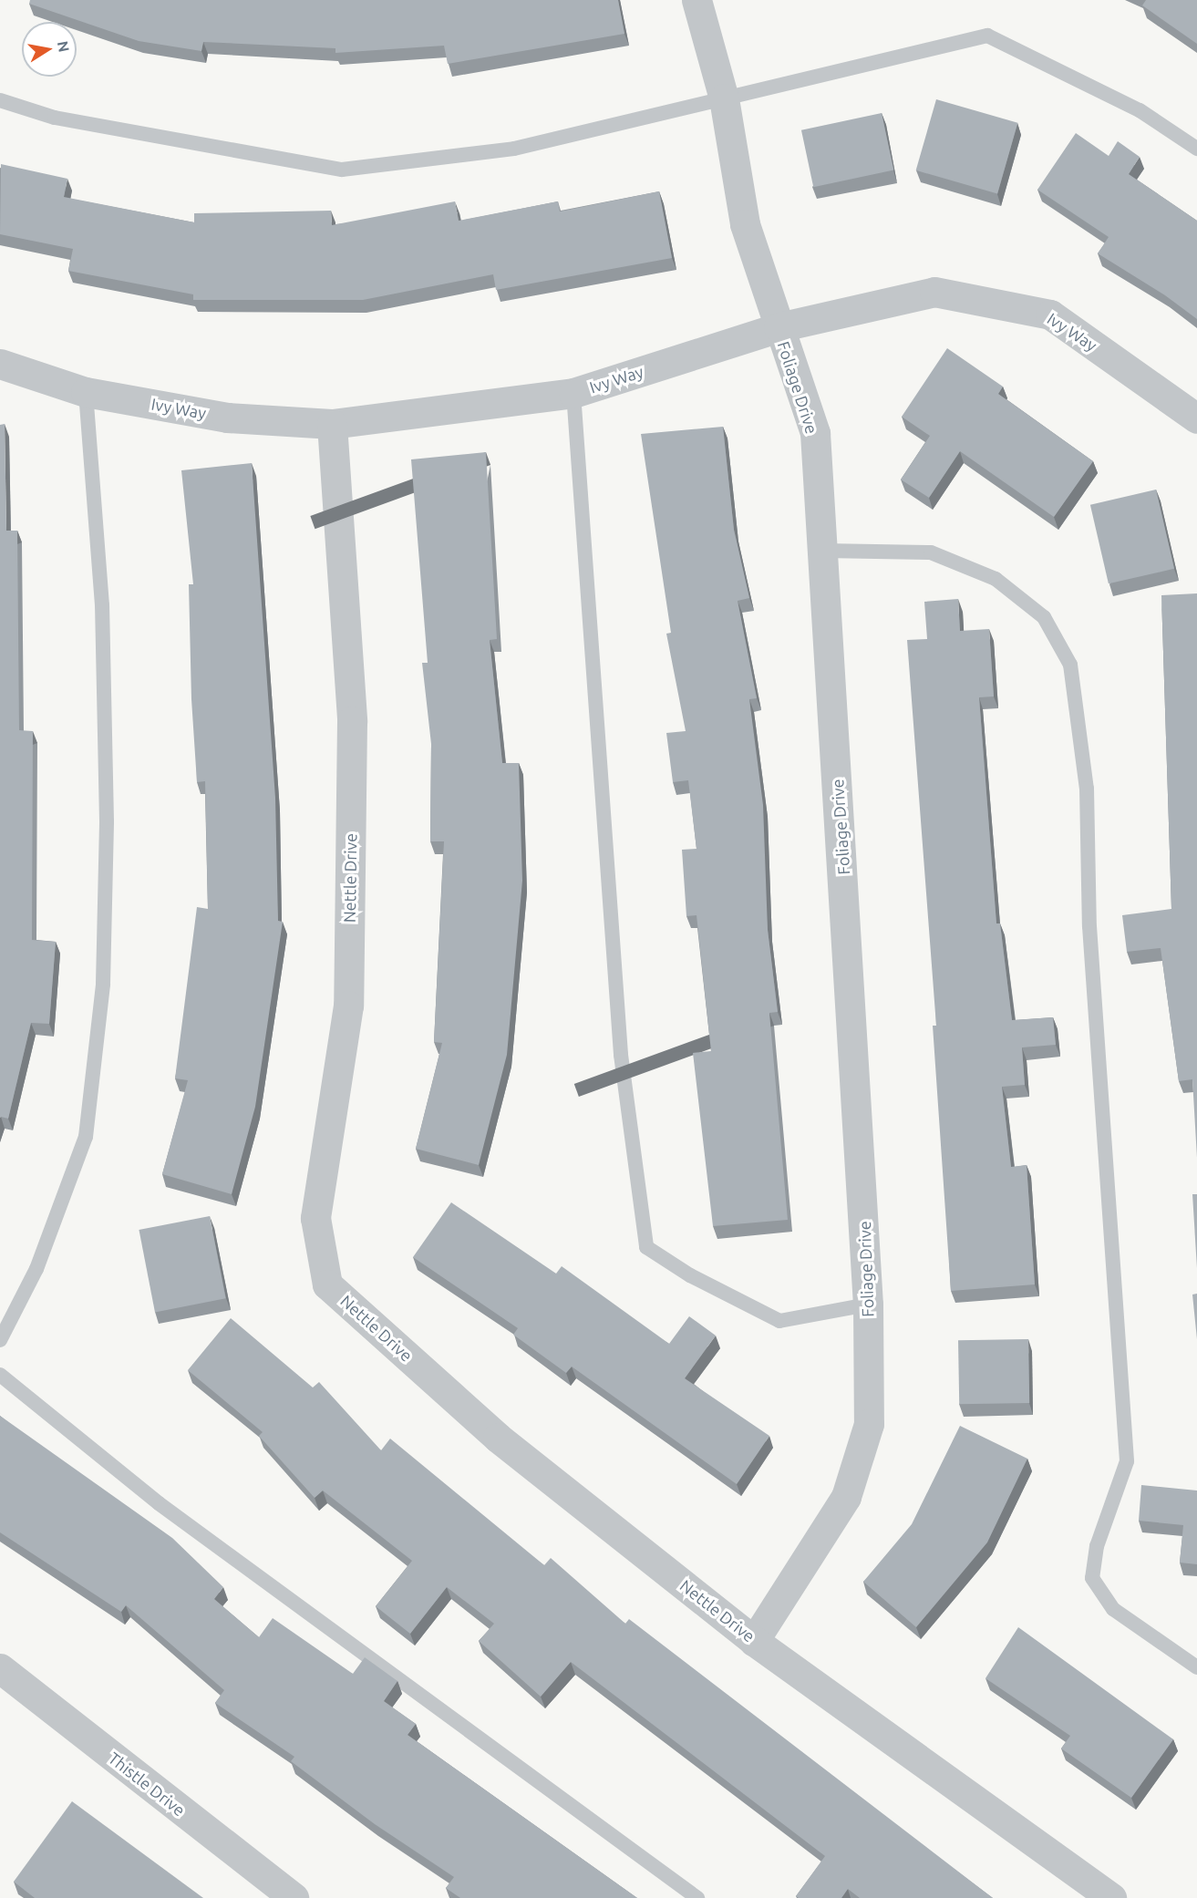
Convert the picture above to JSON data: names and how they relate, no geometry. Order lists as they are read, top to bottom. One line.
{"streets":{"street":["Ivy Way","Foliage Drive","Nettle Drive","Thistle Drive"]},"crossings":[["Ivy Way","Foliage Drive"],["Ivy Way","Nettle Drive"],["Foliage Drive","Nettle Drive"]],"north":"right"}
